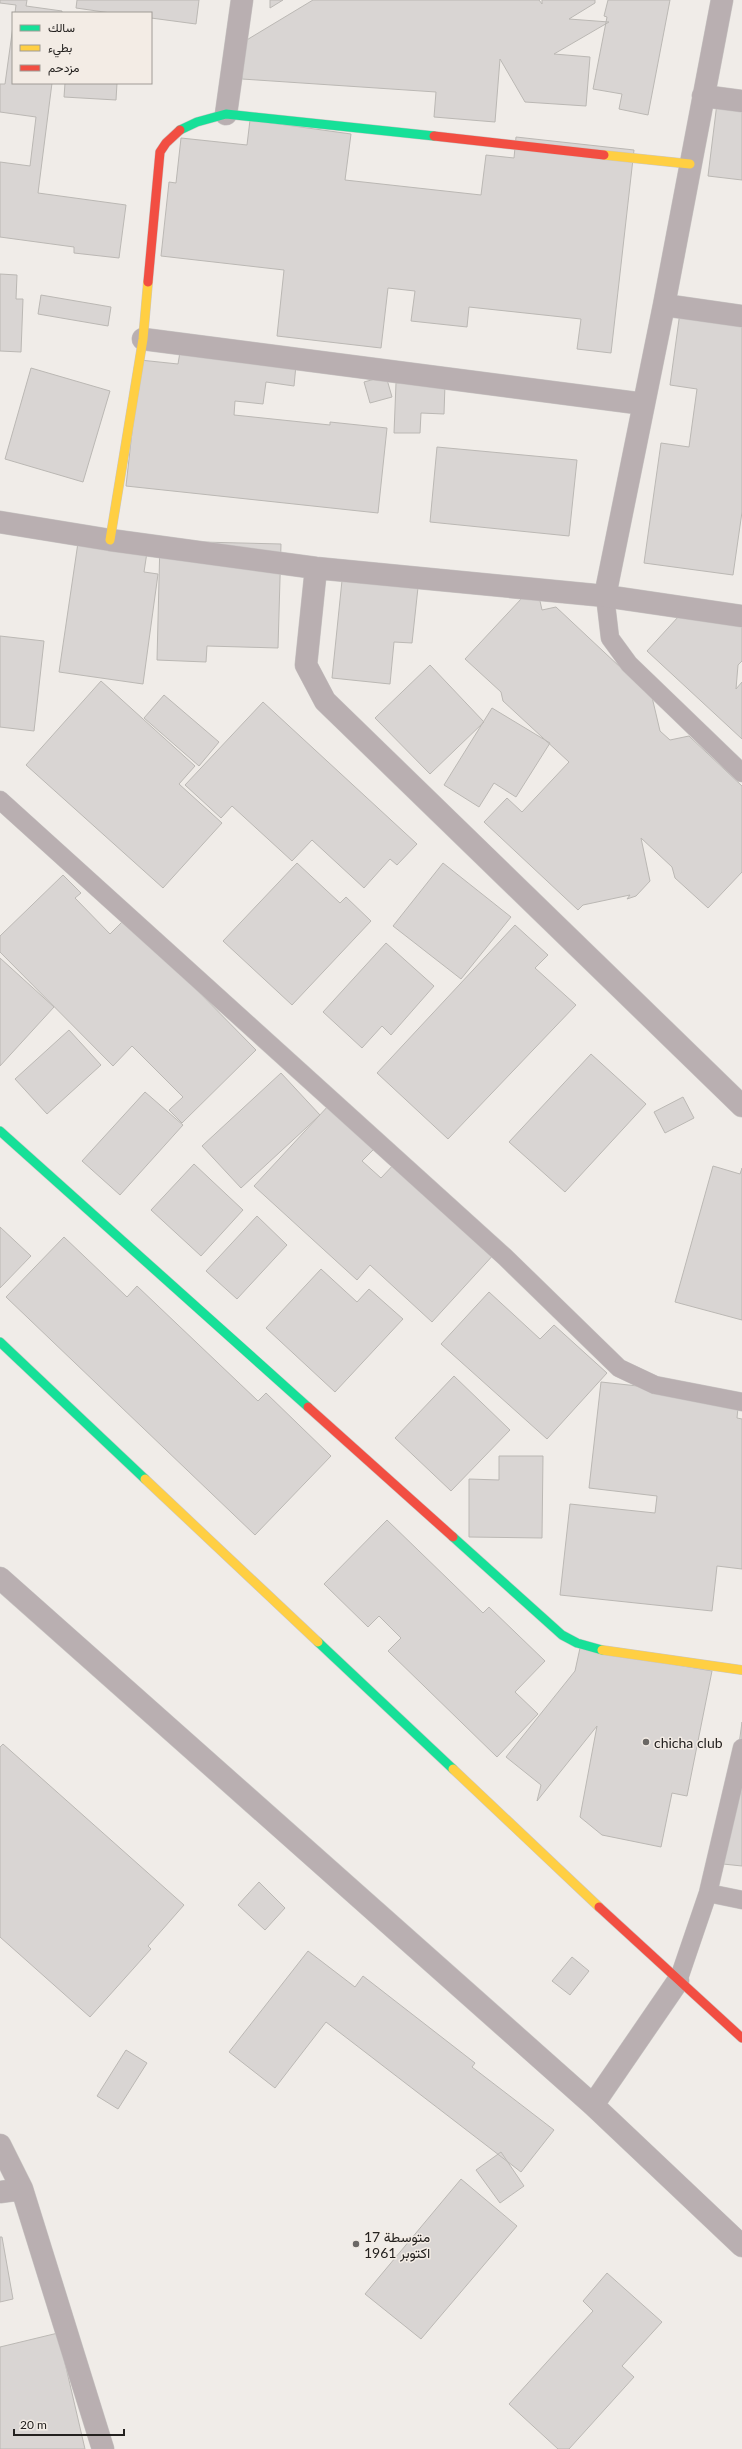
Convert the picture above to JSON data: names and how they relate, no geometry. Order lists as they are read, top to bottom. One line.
{"places":["chicha club","متوسطة 17 اكتوبر 1961"],"legend":["سالك","بطيء","مزدحم"],"scale_bar":"20 m"}
